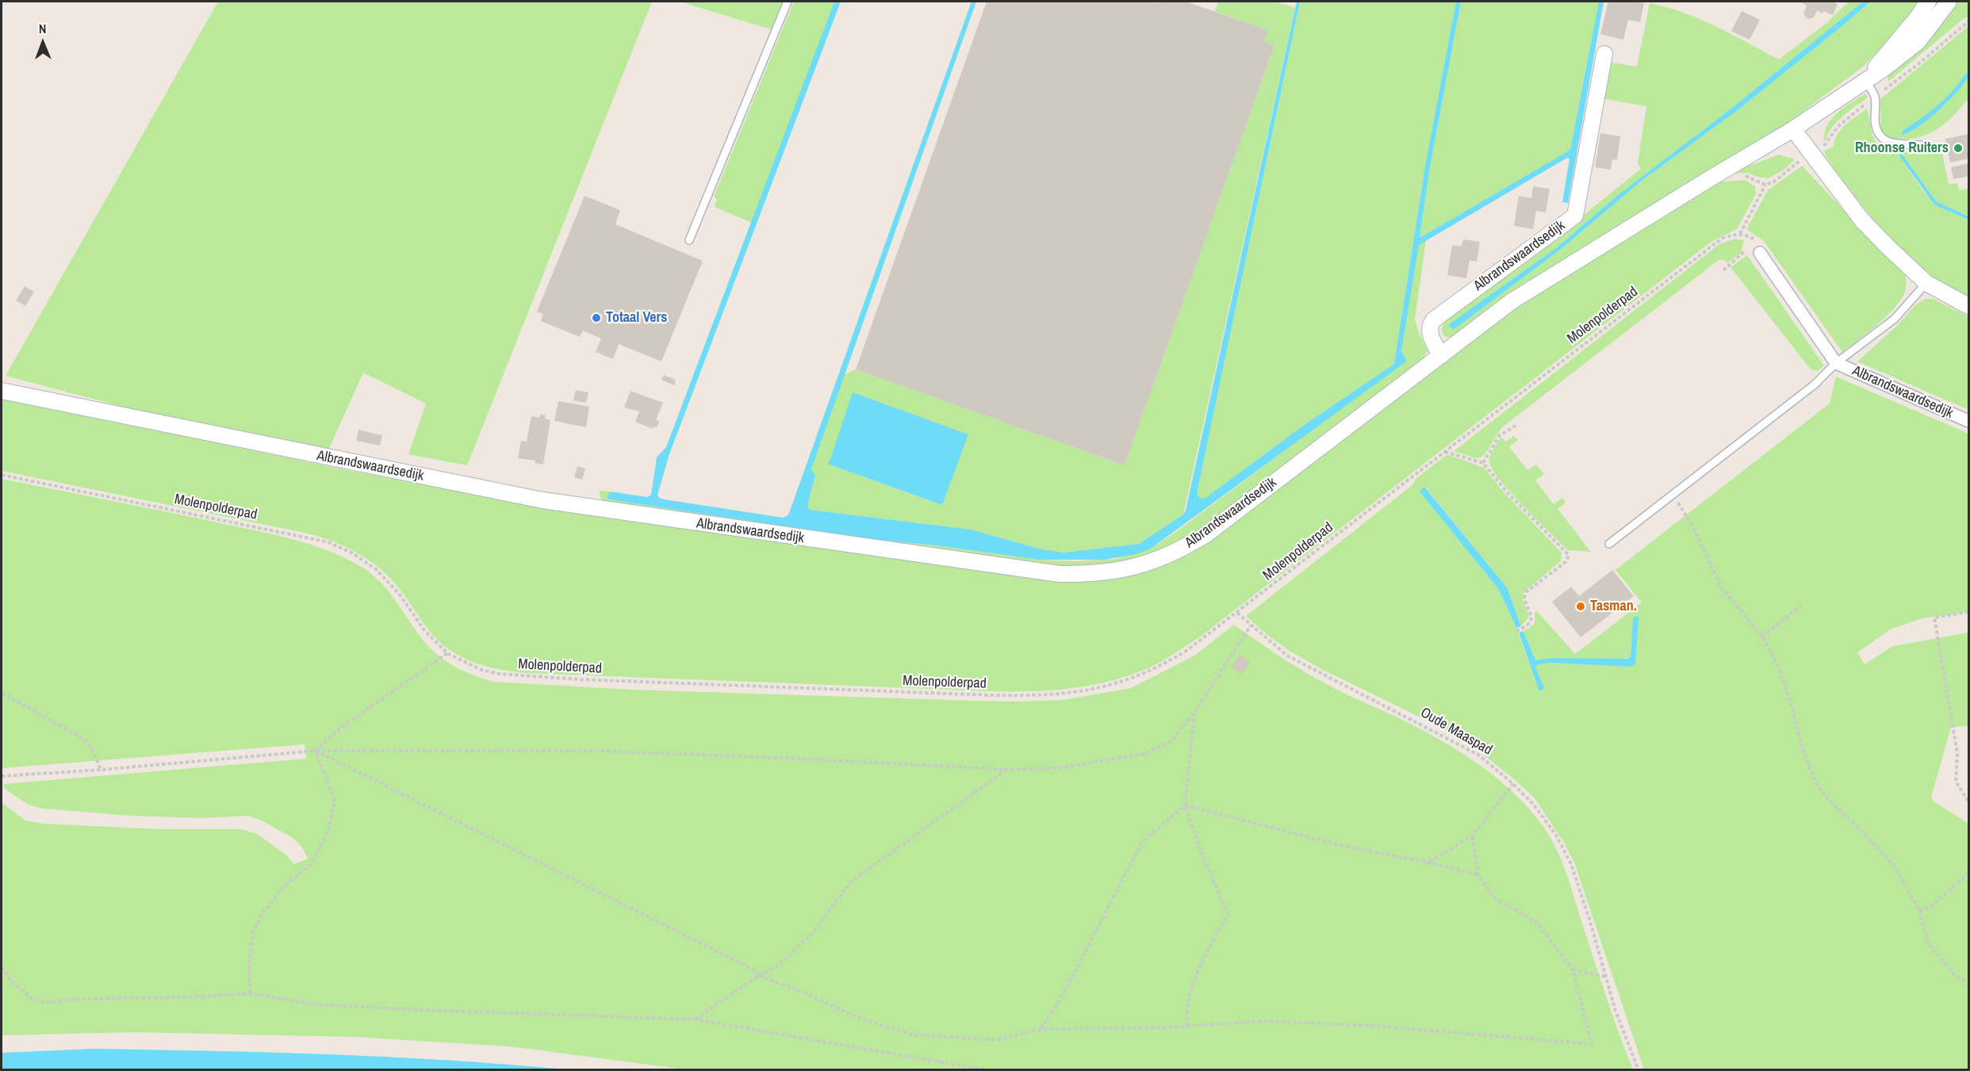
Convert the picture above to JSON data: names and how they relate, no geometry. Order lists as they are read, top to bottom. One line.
{"streets":{"street":["Albrandswaardsedijk"],"path":["Molenpolderpad","Oude Maaspad"]},"crossings":[["Molenpolderpad","Oude Maaspad"]],"places":["Rhoonse Ruiters","Totaal Vers","Tasman."],"north":"top"}
